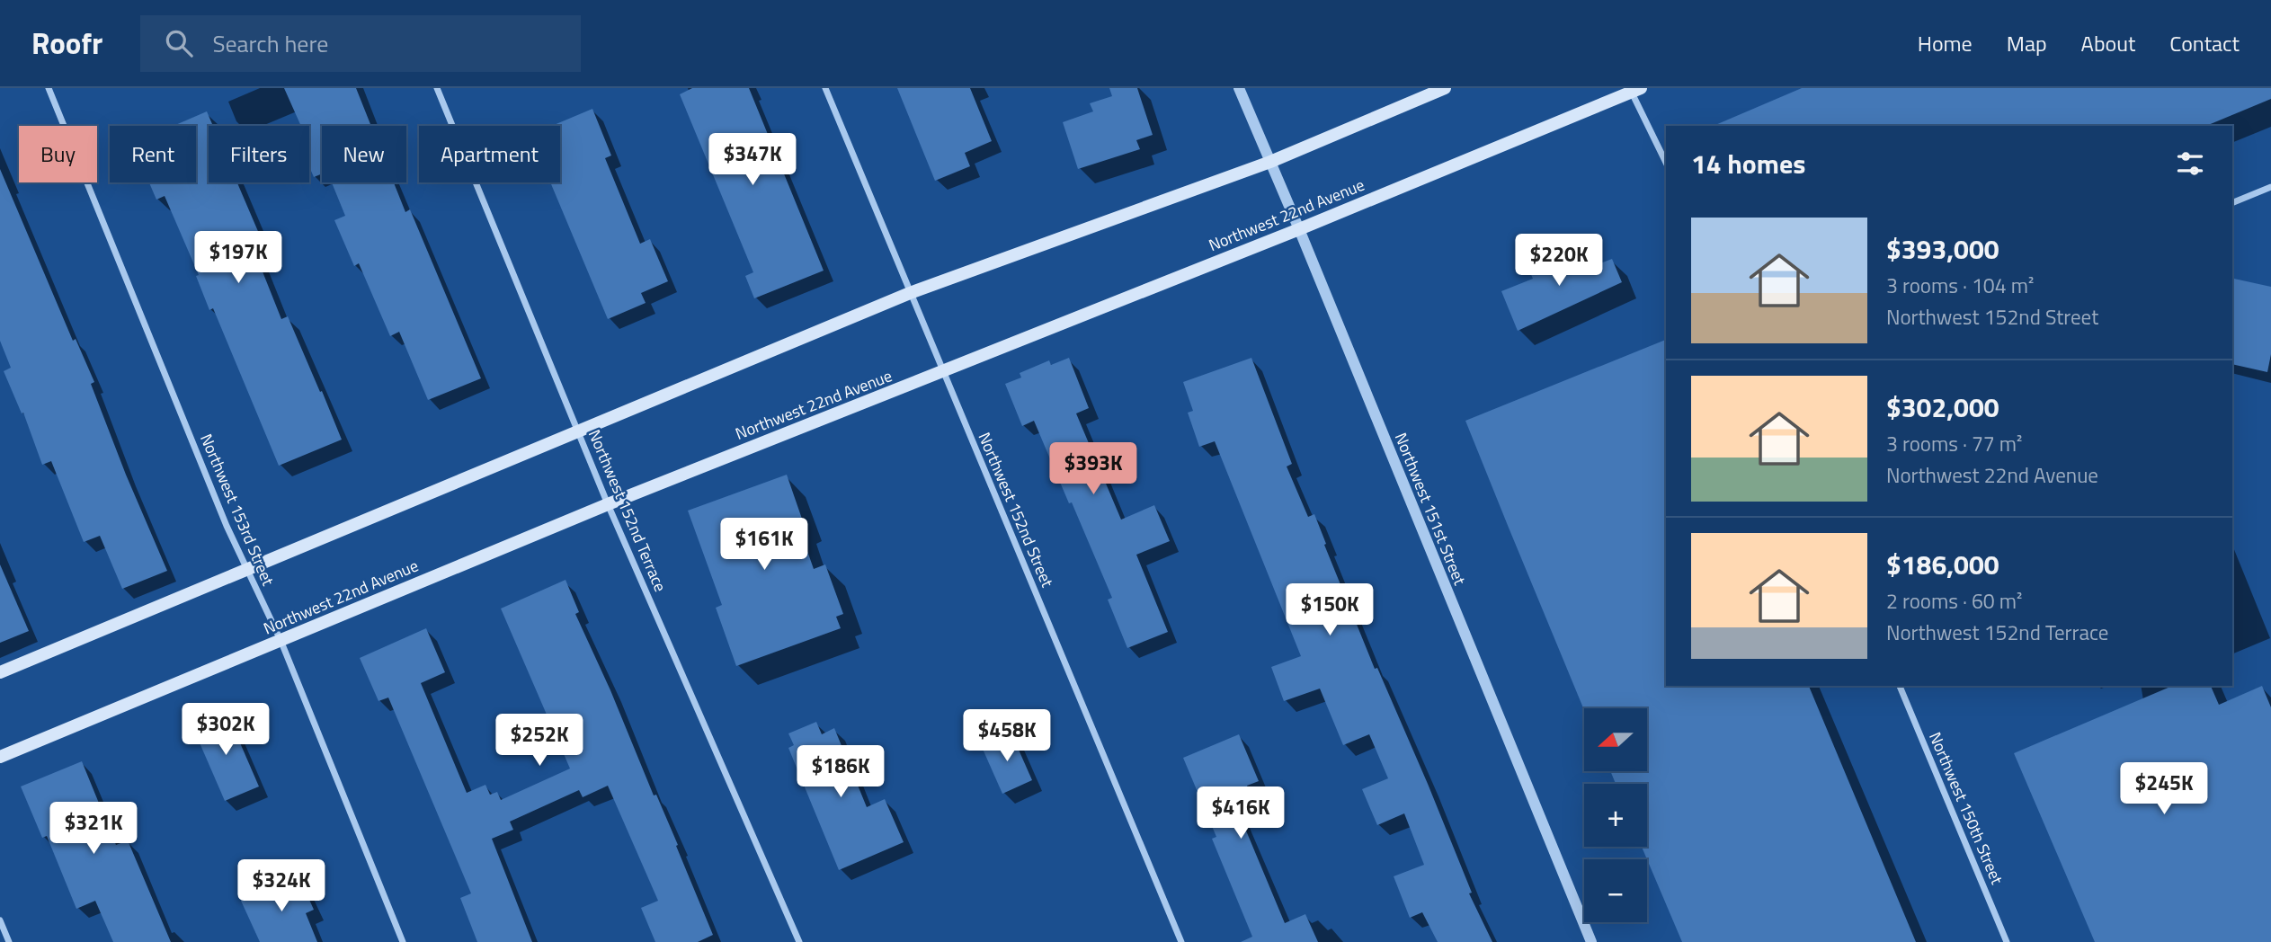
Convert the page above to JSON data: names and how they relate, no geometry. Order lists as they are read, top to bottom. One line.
{"streets":{"main road":["Northwest 22nd Avenue"],"street":["Northwest 151st Street","Northwest 153rd Street","Northwest 152nd Street","Northwest 152nd Terrace","Northwest 150th Street"]},"crossings":[["Northwest 22nd Avenue","Northwest 151st Street"],["Northwest 22nd Avenue","Northwest 153rd Street"],["Northwest 22nd Avenue","Northwest 152nd Street"],["Northwest 22nd Avenue","Northwest 152nd Terrace"]],"north":"left","page":{"header":"Roofr","search":"Search here","nav":["Home","Map","About","Contact"],"chip":["Buy","Rent","Filters","New","Apartment"],"heading":"14 homes","price":["$347K","$197K","$220K","$393K","$161K","$150K","$302K","$458K","$252K","$186K","$245K","$416K","$321K","$324K"],"list":[{"name":"$393,000","note":"3 rooms · 104 m² · Northwest 152nd Street"},{"name":"$302,000","note":"3 rooms · 77 m² · Northwest 22nd Avenue"},{"name":"$186,000","note":"2 rooms · 60 m² · Northwest 152nd Terrace"}],"map_buttons":["+","−"]}}
